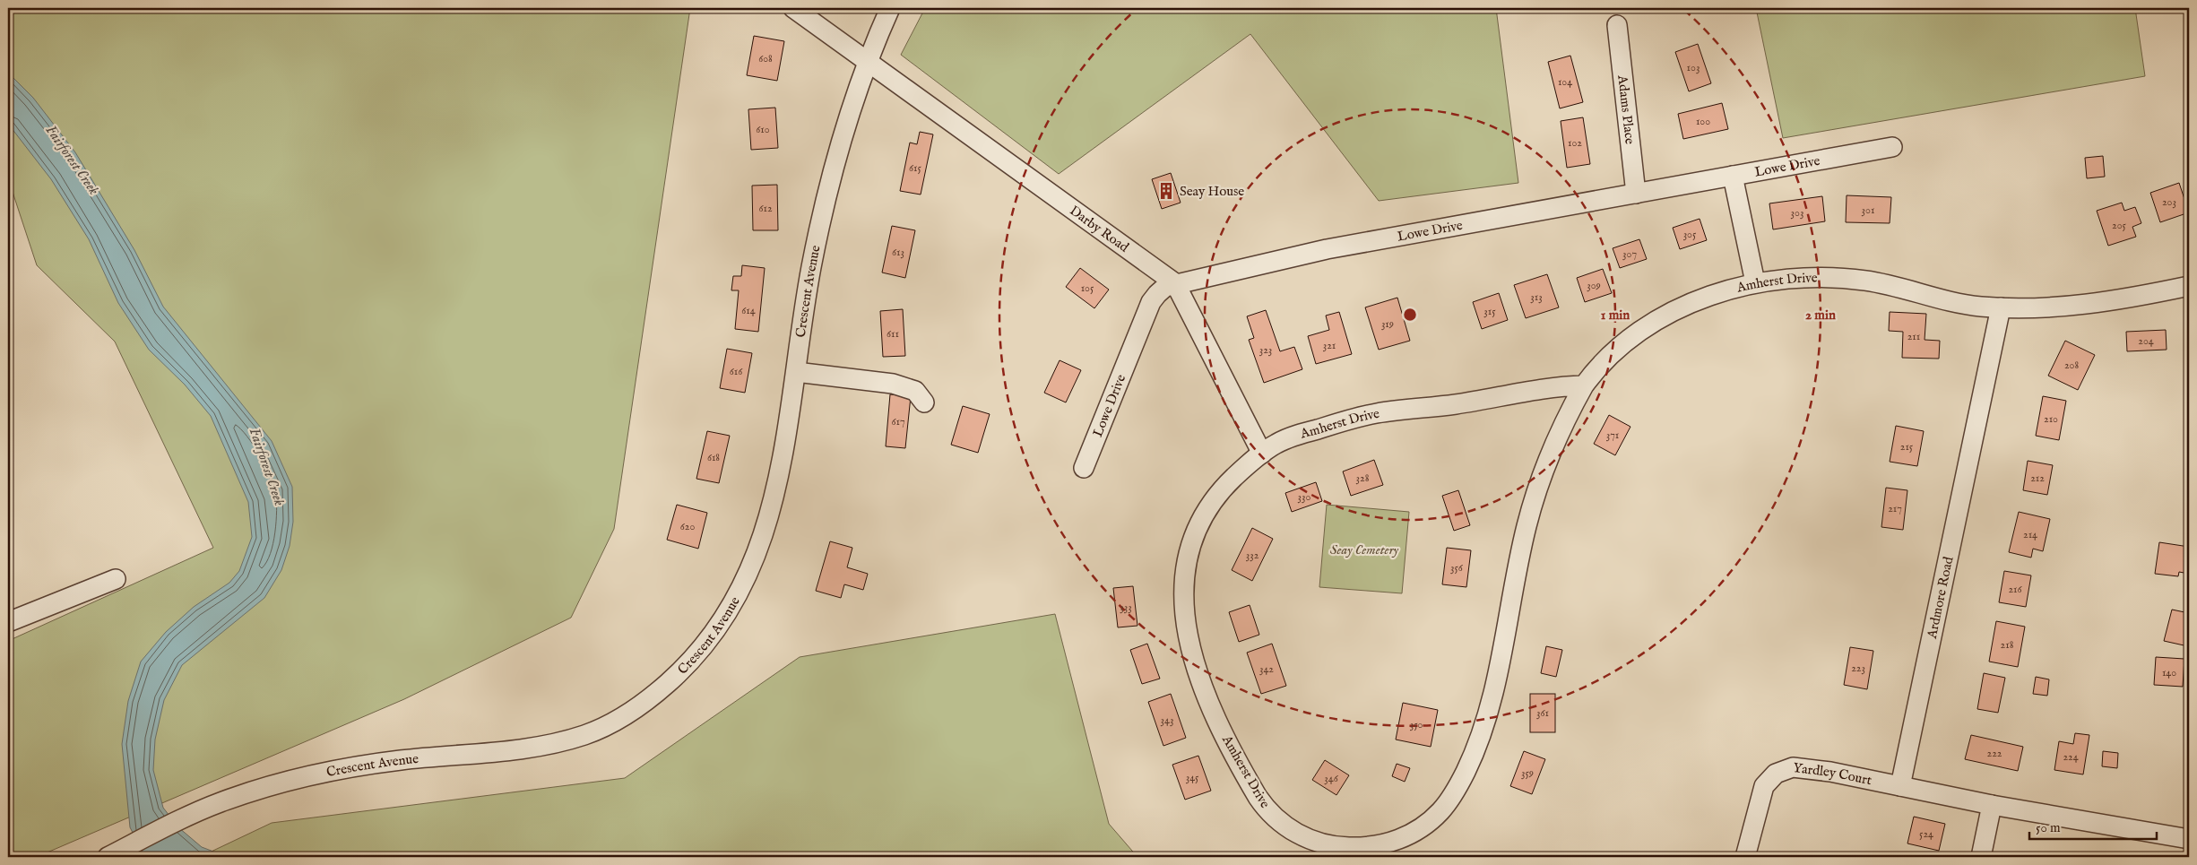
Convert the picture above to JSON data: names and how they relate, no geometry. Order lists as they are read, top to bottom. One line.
{"streets":{"street":["Adams Place","Lowe Drive","Darby Road","Amherst Drive","Crescent Avenue","Ardmore Road","Yardley Court"]},"crossings":[["Adams Place","Lowe Drive"],["Lowe Drive","Darby Road"],["Darby Road","Amherst Drive"],["Darby Road","Crescent Avenue"],["Amherst Drive","Ardmore Road"],["Ardmore Road","Yardley Court"]],"water":["Fairforest Creek"],"parks":["Seay Cemetery"],"places":{"building":["Seay House"]},"house_numbers":["608","103","104","100","610","102","615","203","612","301","303","205","305","613","307","309","105","313","614","315","319","611","211","204","321","323","208","616","210","617","371","215","618","328","212","330","217","620","214","332","356","216","333","218","223","342","140","361","343","350","222","224","359","345","346","524"],"scale_bar":"50 m","rings":["1 min","2 min"]}
